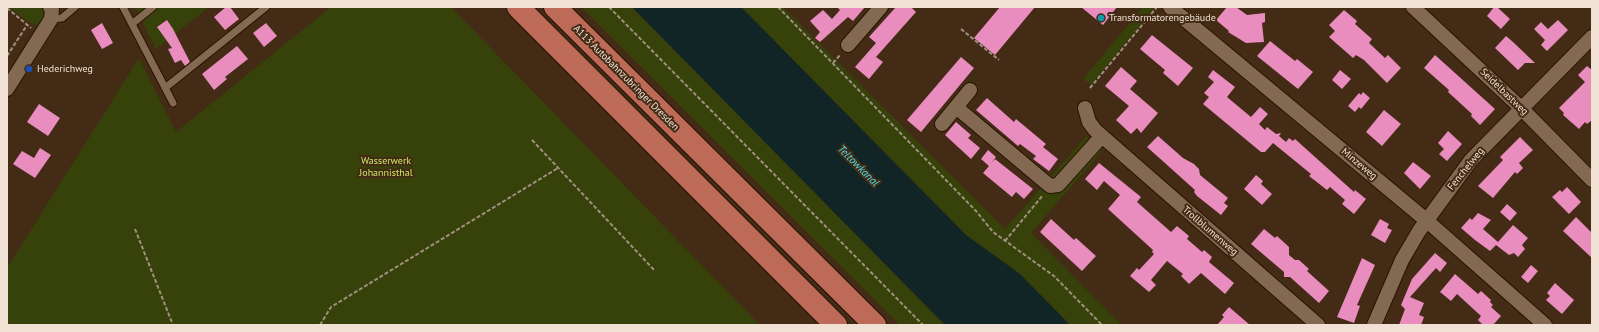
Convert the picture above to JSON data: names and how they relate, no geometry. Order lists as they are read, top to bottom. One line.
{"streets":{"highway":["A113 Autobahnzubringer Dresden"],"street":["Seidelbastweg","Minzeweg","Fenchelweg","Trollblumenweg"]},"crossings":[["Seidelbastweg","Fenchelweg"],["Minzeweg","Fenchelweg"]],"water":["Teltowkanal"],"parks":["Wasserwerk Johannisthal"],"places":["Transformatorengebäude","Hederichweg"]}
